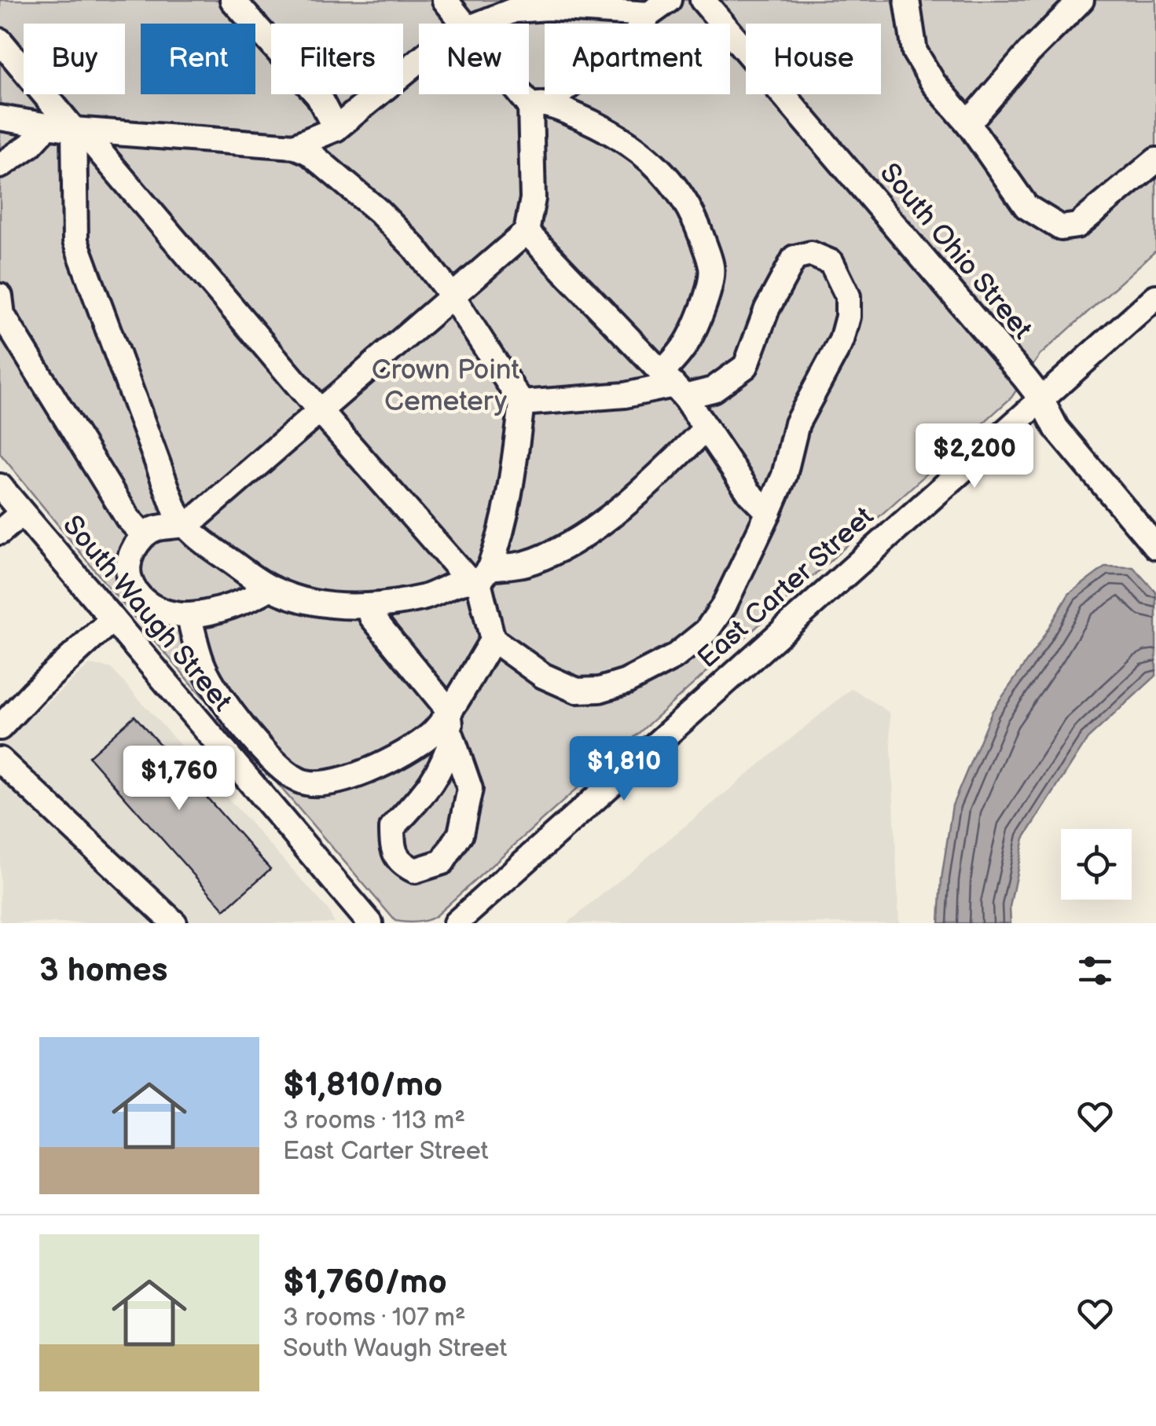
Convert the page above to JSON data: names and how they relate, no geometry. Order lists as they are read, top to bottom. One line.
{"streets":{"street":["South Ohio Street","East Carter Street","South Waugh Street"]},"crossings":[["South Ohio Street","East Carter Street"]],"parks":["Crown Point Cemetery"],"page":{"chip":["Buy","Rent","Filters","New","Apartment","House"],"price":["$2,200","$1,810","$1,760"],"heading":"3 homes","list":[{"name":"$1,810/mo","note":"3 rooms · 113 m² · East Carter Street"},{"name":"$1,760/mo","note":"3 rooms · 107 m² · South Waugh Street"}]}}
